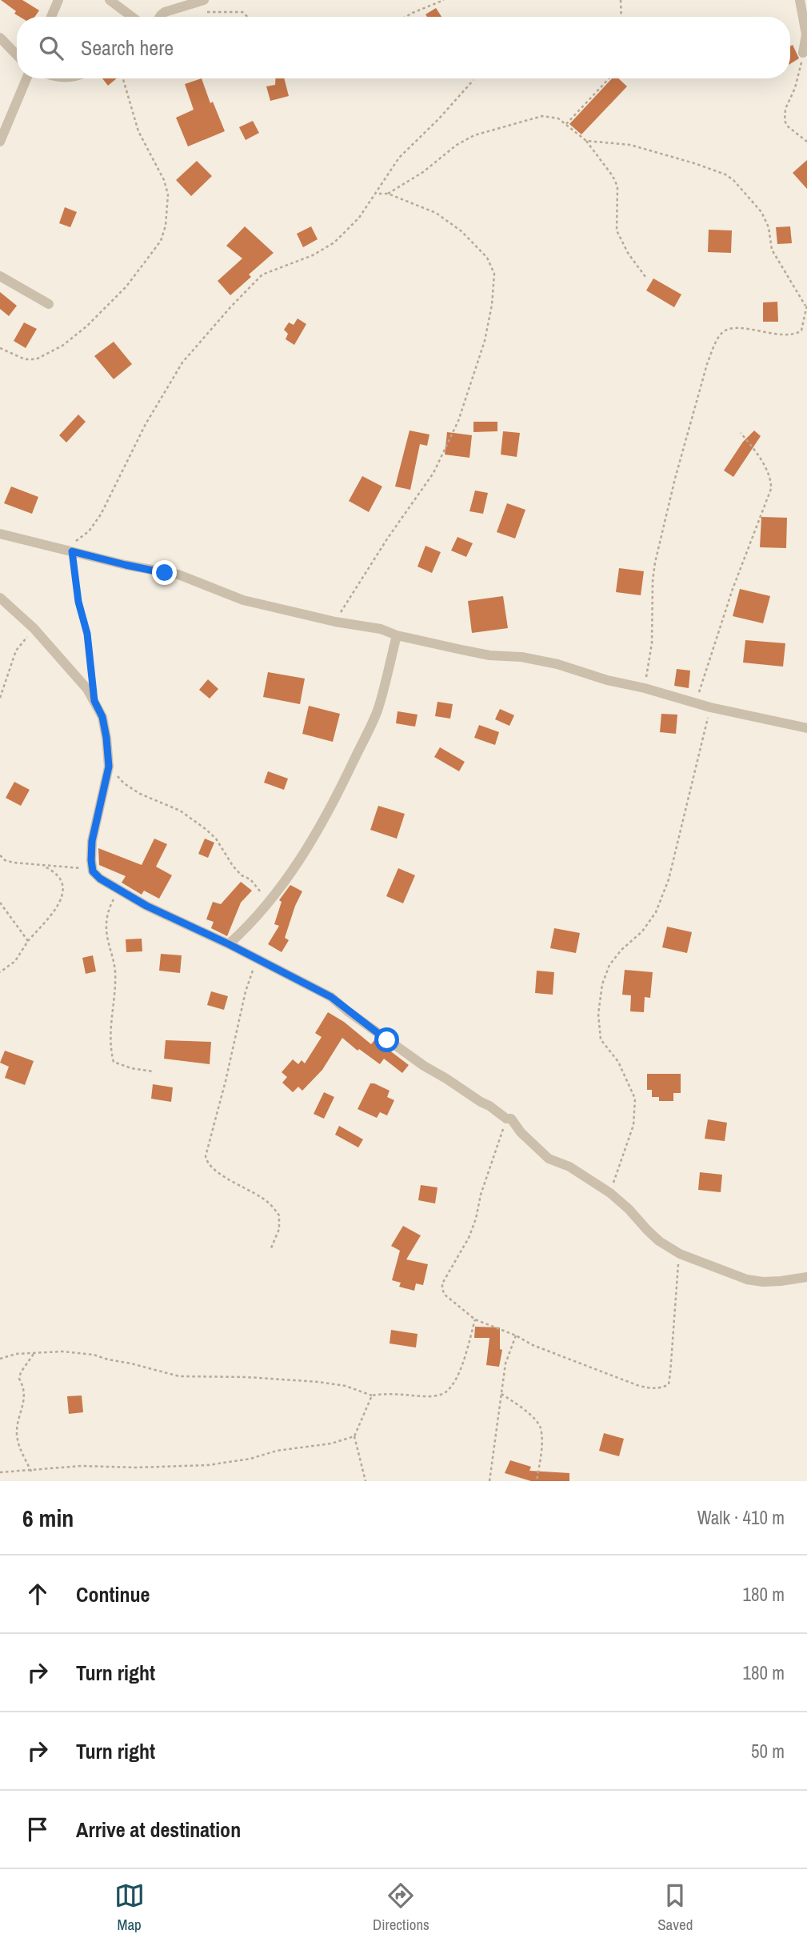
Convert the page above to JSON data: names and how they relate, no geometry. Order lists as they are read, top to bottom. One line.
{"page":{"search":"Search here","heading":["6 min","Walk · 410 m"],"list":[["Continue","180 m"],["Turn right","180 m"],["Turn right","50 m"],"Arrive at destination"],"nav":["Map","Directions","Saved"]}}
